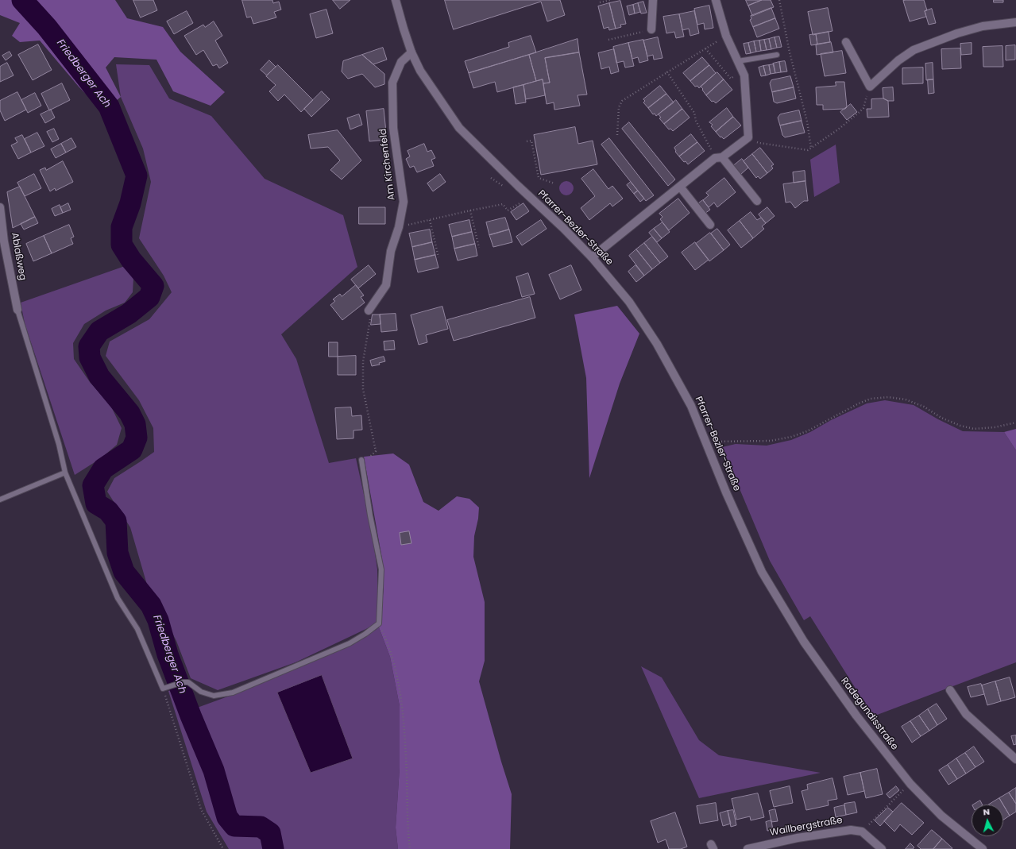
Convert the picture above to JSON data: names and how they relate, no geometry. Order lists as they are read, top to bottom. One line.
{"streets":{"street":["Am Kirchenfeld","Pfarrer-Bezler-Straße","Ablaßweg","Radegundisstraße","Wallbergstraße"]},"crossings":[["Am Kirchenfeld","Pfarrer-Bezler-Straße"],["Pfarrer-Bezler-Straße","Radegundisstraße"]],"water":["Friedberger Ach"],"north":"top"}
